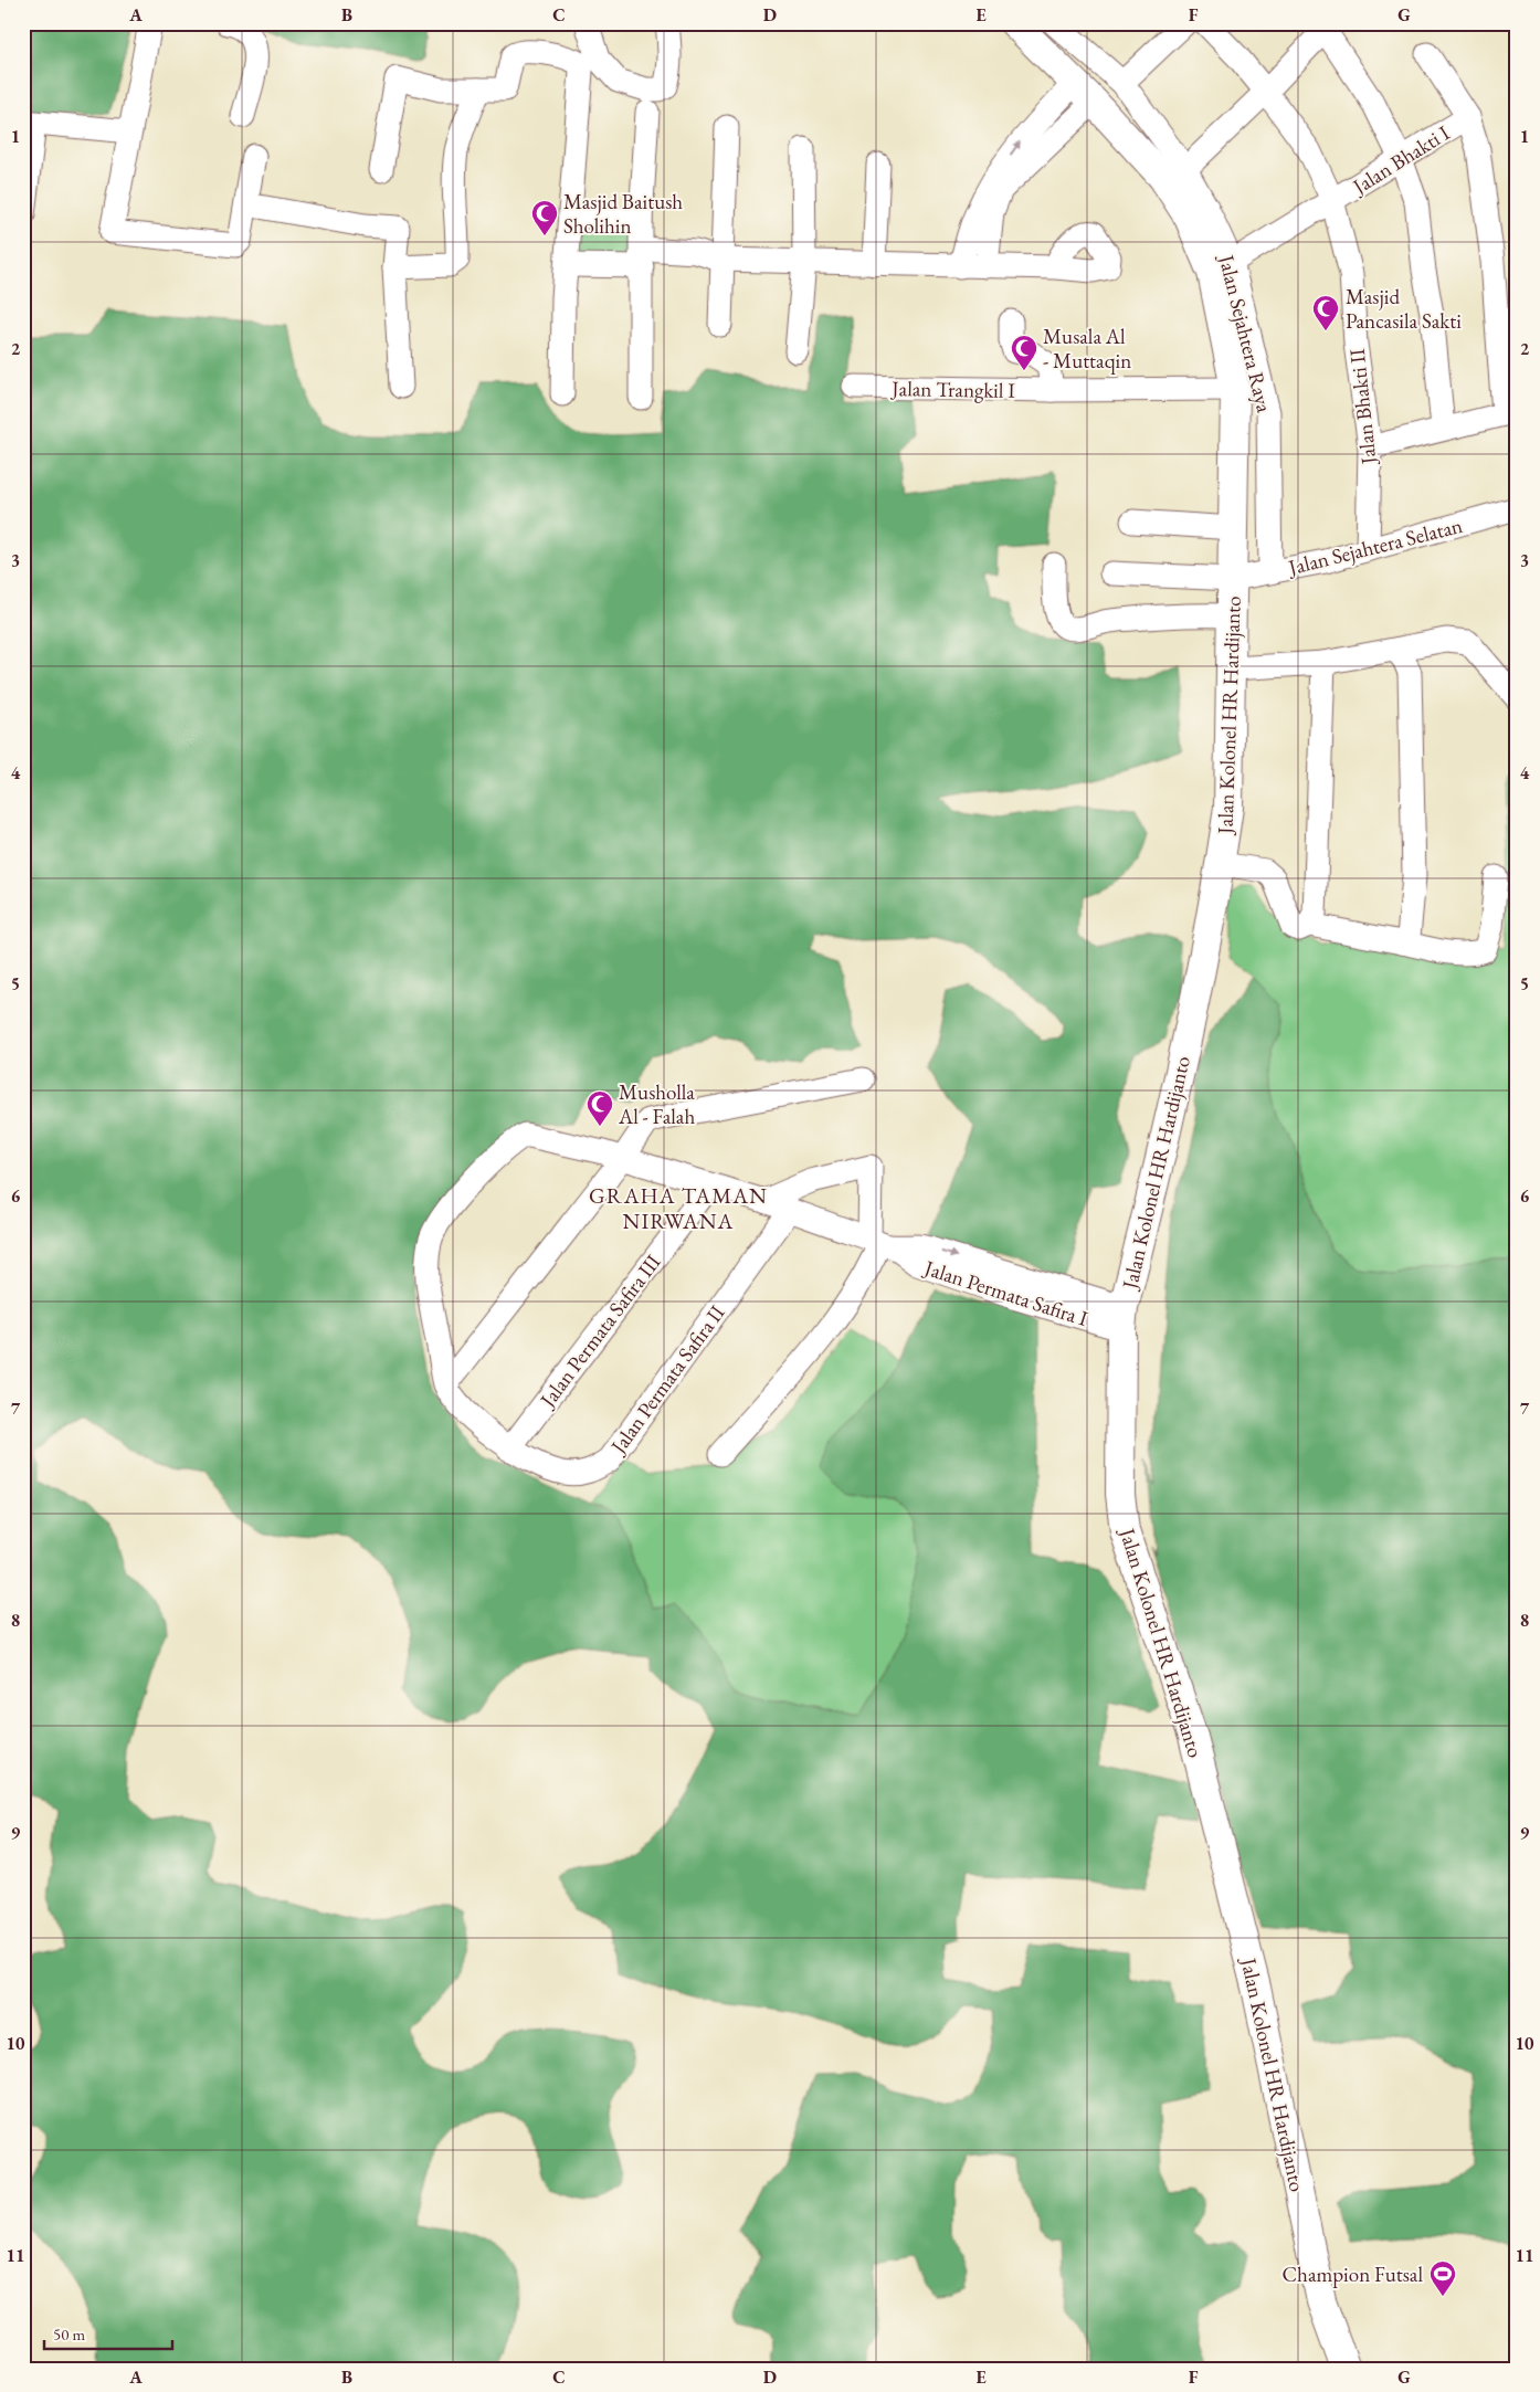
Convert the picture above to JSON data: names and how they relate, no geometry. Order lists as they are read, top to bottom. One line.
{"streets":{"main road":["Jalan Kolonel HR Hardijanto"],"street":["Jalan Bhakti I","Jalan Sejahtera Raya","Jalan Trangkil I","Jalan Bhakti II","Jalan Sejahtera Selatan","Jalan Permata Safira I","Jalan Permata Safira III","Jalan Permata Safira II"]},"crossings":[["Jalan Bhakti I","Jalan Sejahtera Raya"],["Jalan Bhakti I","Jalan Bhakti II"],["Jalan Sejahtera Raya","Jalan Trangkil I"],["Jalan Sejahtera Raya","Jalan Sejahtera Selatan"],["Jalan Sejahtera Raya","Jalan Kolonel HR Hardijanto"],["Jalan Trangkil I","Jalan Kolonel HR Hardijanto"],["Jalan Bhakti II","Jalan Sejahtera Selatan"],["Jalan Sejahtera Selatan","Jalan Kolonel HR Hardijanto"],["Jalan Kolonel HR Hardijanto","Jalan Permata Safira I"],["Jalan Permata Safira I","Jalan Permata Safira III"],["Jalan Permata Safira I","Jalan Permata Safira II"],["Jalan Permata Safira III","Jalan Permata Safira II"]],"districts":["GRAHA TAMAN NIRWANA"],"places":{"mosque":["Masjid Baitush Sholihin","Masjid Pancasila Sakti","Musala Al - Muttaqin","Musholla Al - Falah"],"sports":["Champion Futsal"]},"scale_bar":"50 m","grid":{"columns":["A","B","C","D","E","F","G"],"rows":["1","2","3","4","5","6","7","8","9","10","11"]}}
